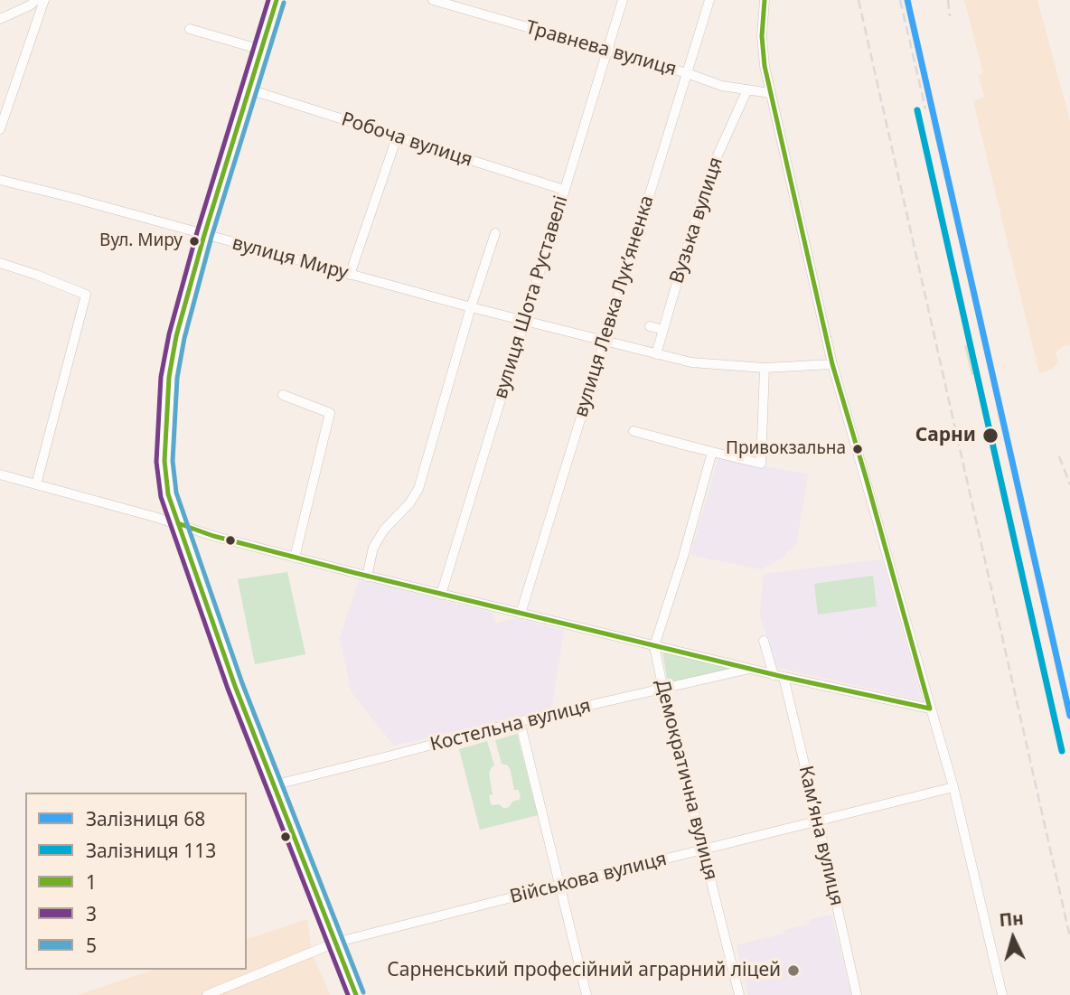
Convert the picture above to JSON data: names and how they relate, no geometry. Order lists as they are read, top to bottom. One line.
{"streets":{"street":["Травнева вулиця","Робоча вулиця","Вузька вулиця","вулиця Миру","вулиця Шота Руставелі","вулиця Левка Лукʼяненка","Костельна вулиця","Демократична вулиця","Камʼяна вулиця","Військова вулиця"]},"crossings":[["Травнева вулиця","Вузька вулиця"],["Травнева вулиця","вулиця Шота Руставелі"],["Травнева вулиця","вулиця Левка Лукʼяненка"],["Робоча вулиця","вулиця Шота Руставелі"],["Вузька вулиця","вулиця Миру"],["вулиця Миру","вулиця Шота Руставелі"],["вулиця Миру","вулиця Левка Лукʼяненка"],["Костельна вулиця","Демократична вулиця"],["Демократична вулиця","Військова вулиця"],["Камʼяна вулиця","Військова вулиця"]],"places":["Вул. Миру","Сарни","Привокзальна","Сарненський професійний аграрний ліцей"],"lines":["rail line 68","transit line 1","transit line 3","transit line 5","rail line 113"],"legend":["Залізниця 68","Залізниця 113","1","3","5"],"north":"top"}
